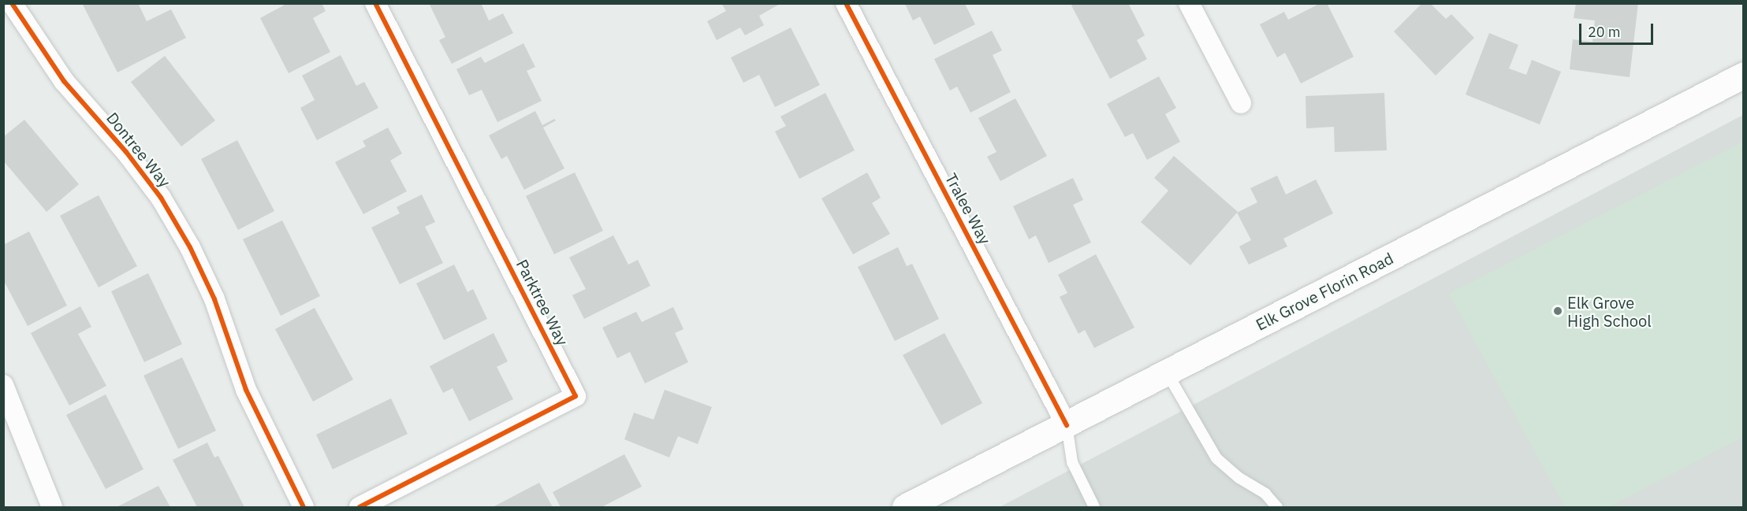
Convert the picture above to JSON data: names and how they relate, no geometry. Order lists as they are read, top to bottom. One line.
{"streets":{"main road":["Elk Grove Florin Road"],"street":["Dontree Way","Tralee Way","Parktree Way"]},"crossings":[["Tralee Way","Elk Grove Florin Road"]],"places":["Elk Grove High School"],"scale_bar":"20 m"}
